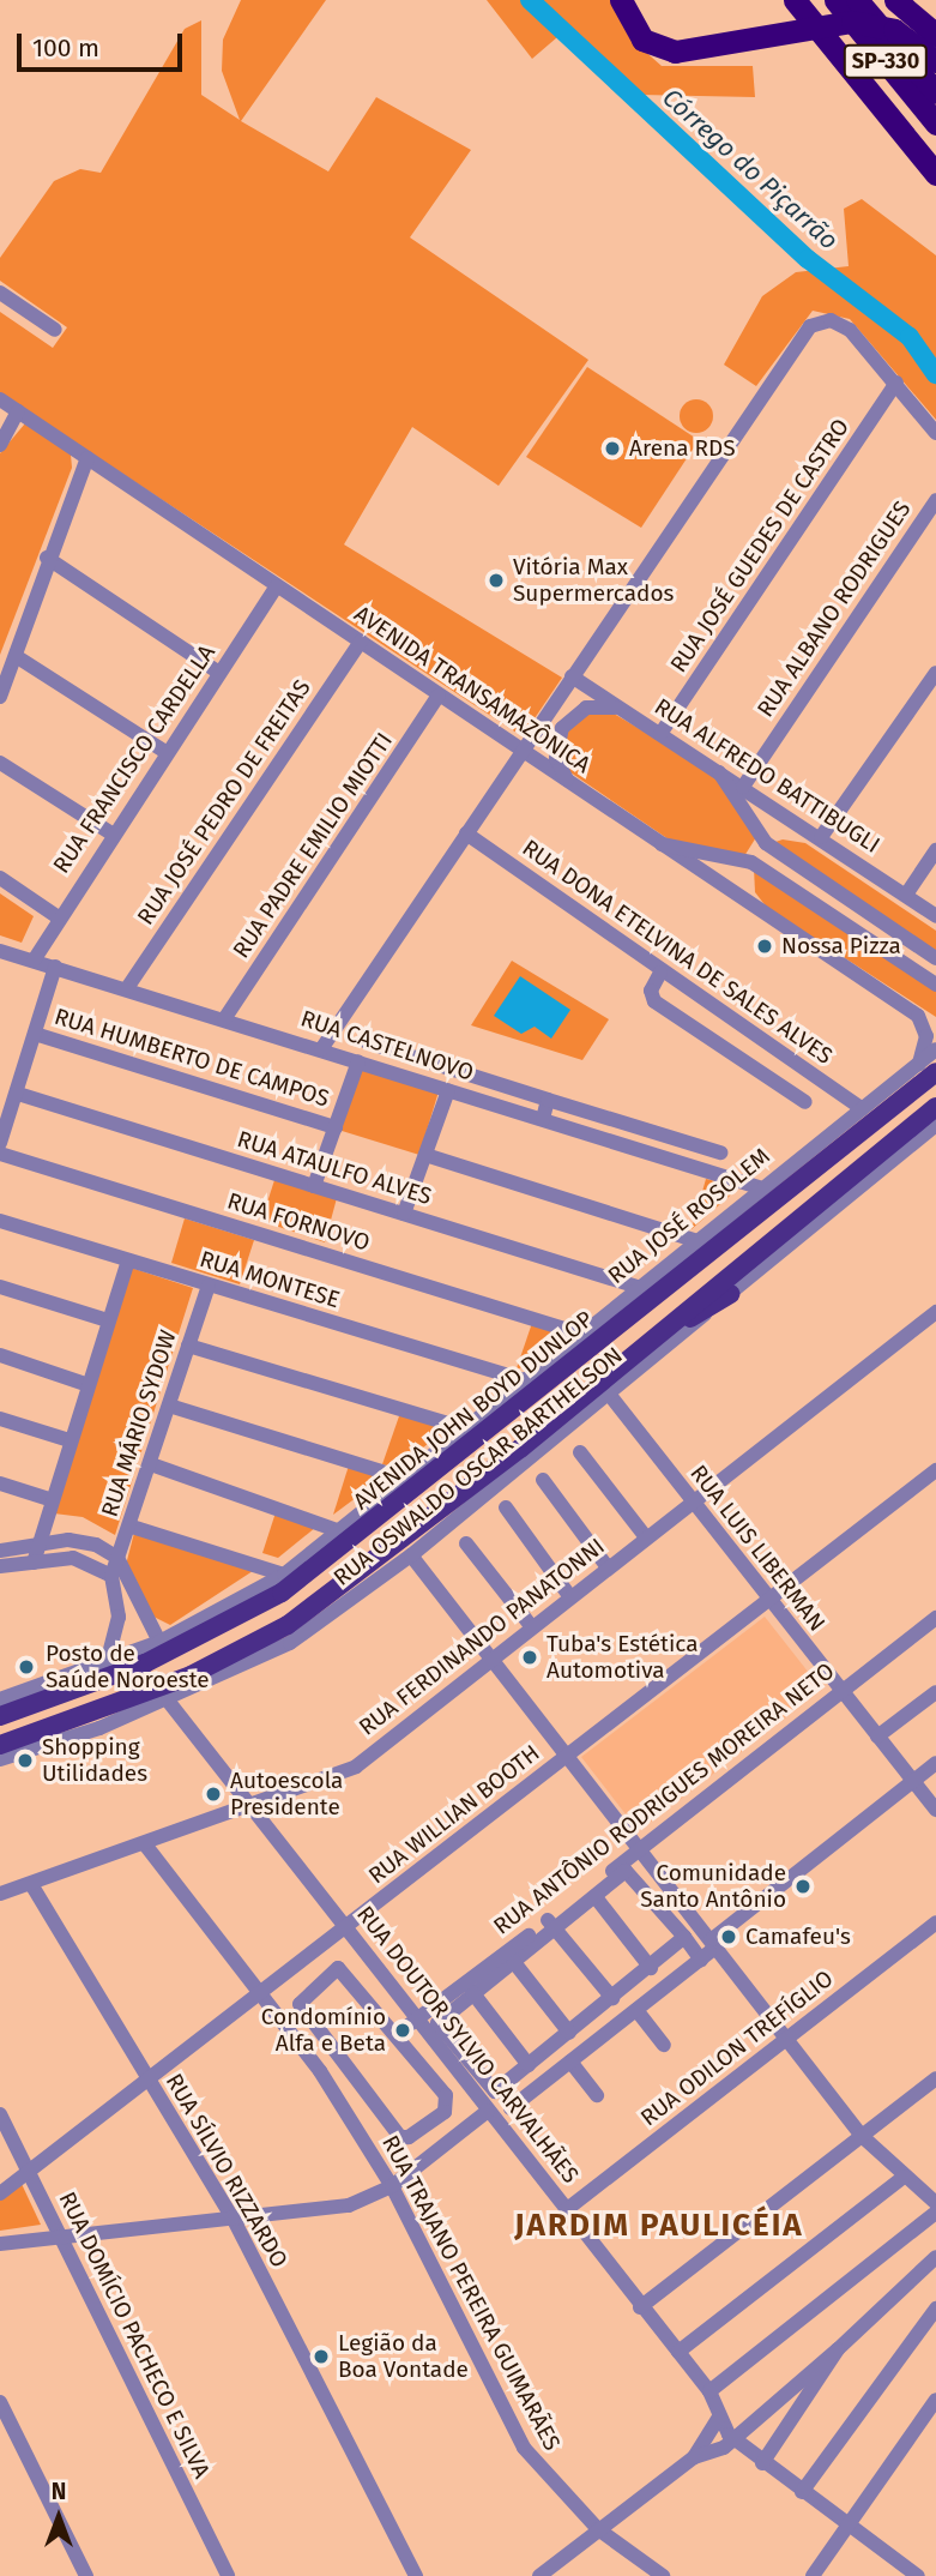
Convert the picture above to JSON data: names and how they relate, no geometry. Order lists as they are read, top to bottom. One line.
{"streets":{"highway":["SP-330"],"main road":["AVENIDA JOHN BOYD DUNLOP"],"street":["RUA JOSÉ GUEDES DE CASTRO","RUA ALBANO RODRIGUES","AVENIDA TRANSAMAZÔNICA","RUA FRANCISCO CARDELLA","RUA ALFREDO BATTIBUGLI","RUA JOSÉ PEDRO DE FREITAS","RUA PADRE EMILIO MIOTTI","RUA DONA ETELVINA DE SALES ALVES","RUA CASTELNOVO","RUA HUMBERTO DE CAMPOS","RUA ATAULFO ALVES","RUA JOSÉ ROSOLEM","RUA FORNOVO","RUA MONTESE","RUA MÁRIO SYDOW","RUA OSWALDO OSCAR BARTHELSON","RUA LUIS LIBERMAN","RUA FERDINANDO PANATONNI","RUA ANTÔNIO RODRIGUES MOREIRA NETO","RUA WILLIAN BOOTH","RUA DOUTOR SYLVIO CARVALHÃES","RUA ODILON TREFÍGLIO","RUA SÍLVIO RIZZARDO","RUA TRAJANO PEREIRA GUIMARÃES","RUA DOMÍCIO PACHECO E SILVA"]},"crossings":[["RUA JOSÉ GUEDES DE CASTRO","RUA ALFREDO BATTIBUGLI"],["RUA ALBANO RODRIGUES","RUA ALFREDO BATTIBUGLI"],["AVENIDA TRANSAMAZÔNICA","RUA FRANCISCO CARDELLA"],["AVENIDA TRANSAMAZÔNICA","RUA JOSÉ PEDRO DE FREITAS"],["AVENIDA TRANSAMAZÔNICA","RUA PADRE EMILIO MIOTTI"],["AVENIDA TRANSAMAZÔNICA","RUA JOSÉ ROSOLEM"],["AVENIDA TRANSAMAZÔNICA","AVENIDA JOHN BOYD DUNLOP"],["RUA FRANCISCO CARDELLA","RUA CASTELNOVO"],["RUA JOSÉ PEDRO DE FREITAS","RUA CASTELNOVO"],["RUA PADRE EMILIO MIOTTI","RUA CASTELNOVO"],["RUA DONA ETELVINA DE SALES ALVES","RUA JOSÉ ROSOLEM"],["RUA CASTELNOVO","RUA JOSÉ ROSOLEM"],["RUA ATAULFO ALVES","RUA JOSÉ ROSOLEM"],["RUA JOSÉ ROSOLEM","RUA FORNOVO"],["RUA JOSÉ ROSOLEM","RUA MONTESE"],["RUA JOSÉ ROSOLEM","AVENIDA JOHN BOYD DUNLOP"],["RUA MONTESE","RUA MÁRIO SYDOW"],["RUA OSWALDO OSCAR BARTHELSON","RUA LUIS LIBERMAN"],["RUA OSWALDO OSCAR BARTHELSON","RUA DOUTOR SYLVIO CARVALHÃES"],["RUA LUIS LIBERMAN","RUA FERDINANDO PANATONNI"],["RUA LUIS LIBERMAN","RUA ANTÔNIO RODRIGUES MOREIRA NETO"],["RUA LUIS LIBERMAN","RUA WILLIAN BOOTH"],["RUA FERDINANDO PANATONNI","RUA DOUTOR SYLVIO CARVALHÃES"],["RUA FERDINANDO PANATONNI","RUA SÍLVIO RIZZARDO"],["RUA FERDINANDO PANATONNI","RUA TRAJANO PEREIRA GUIMARÃES"],["RUA ANTÔNIO RODRIGUES MOREIRA NETO","RUA DOUTOR SYLVIO CARVALHÃES"],["RUA WILLIAN BOOTH","RUA DOUTOR SYLVIO CARVALHÃES"],["RUA WILLIAN BOOTH","RUA SÍLVIO RIZZARDO"],["RUA WILLIAN BOOTH","RUA TRAJANO PEREIRA GUIMARÃES"],["RUA WILLIAN BOOTH","RUA DOMÍCIO PACHECO E SILVA"],["RUA DOUTOR SYLVIO CARVALHÃES","RUA ODILON TREFÍGLIO"]],"districts":["JARDIM PAULICÉIA"],"water":["Córrego do Piçarrão"],"places":["Arena RDS","Vitória Max Supermercados","Nossa Pizza","Tuba's Estética Automotiva","Posto de Saúde Noroeste","Shopping Utilidades","Autoescola Presidente","Comunidade Santo Antônio","Camafeu's","Condomínio Alfa e Beta","Legião da Boa Vontade"],"scale_bar":"100 m","north":"top"}
